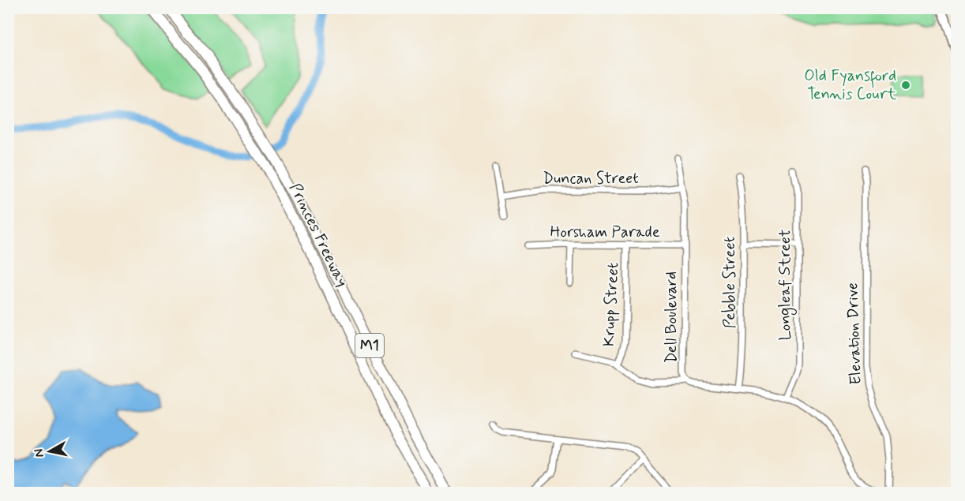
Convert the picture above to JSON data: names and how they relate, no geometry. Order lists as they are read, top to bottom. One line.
{"streets":{"highway":["Princes Freeway","M1"],"street":["Duncan Street","Horsham Parade","Pebble Street","Longleaf Street","Krupp Street","Dell Boulevard","Elevation Drive"]},"crossings":[["Duncan Street","Dell Boulevard"],["Horsham Parade","Krupp Street"],["Horsham Parade","Dell Boulevard"],["Pebble Street","Dell Boulevard"],["Longleaf Street","Dell Boulevard"]],"places":["Old Fyansford Tennis Court"],"north":"left"}
